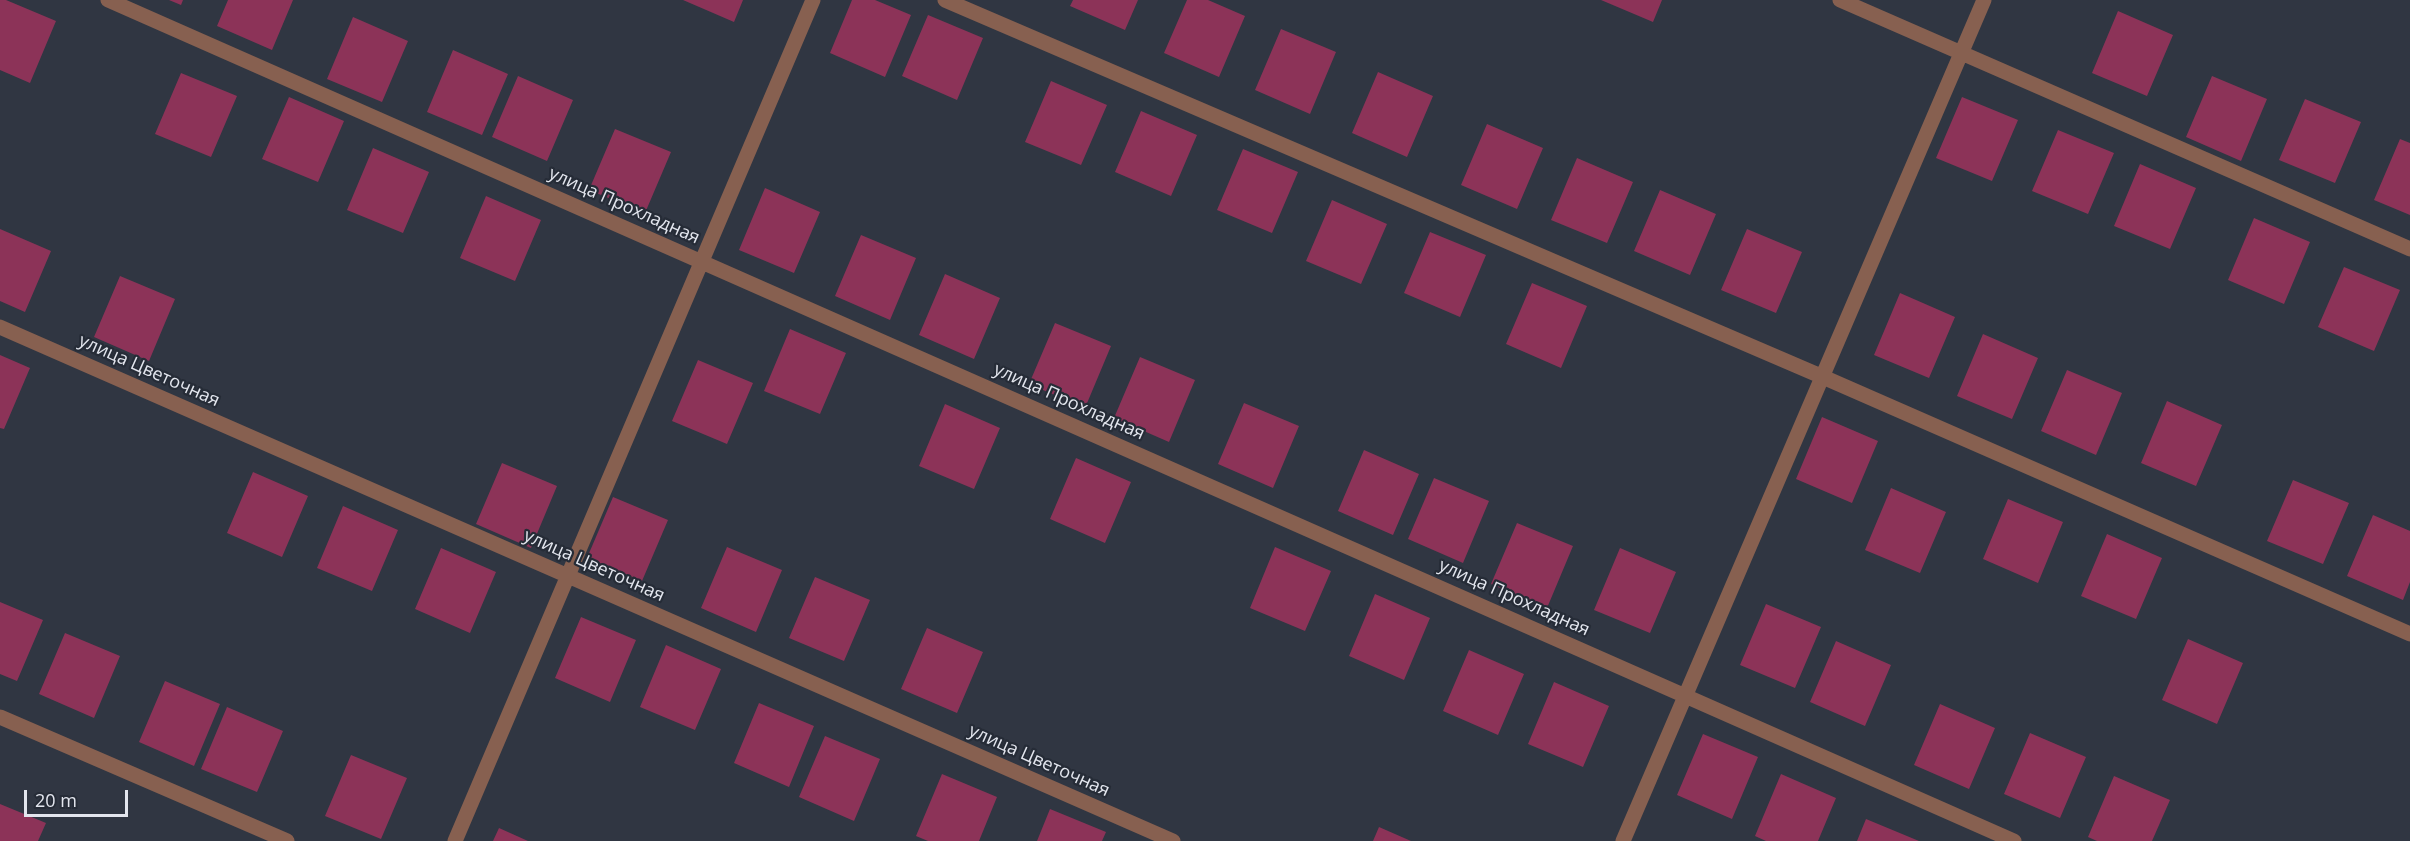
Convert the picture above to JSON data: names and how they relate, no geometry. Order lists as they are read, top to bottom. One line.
{"streets":{"street":["улица Прохладная","улица Цветочная"]},"scale_bar":"20 m"}
